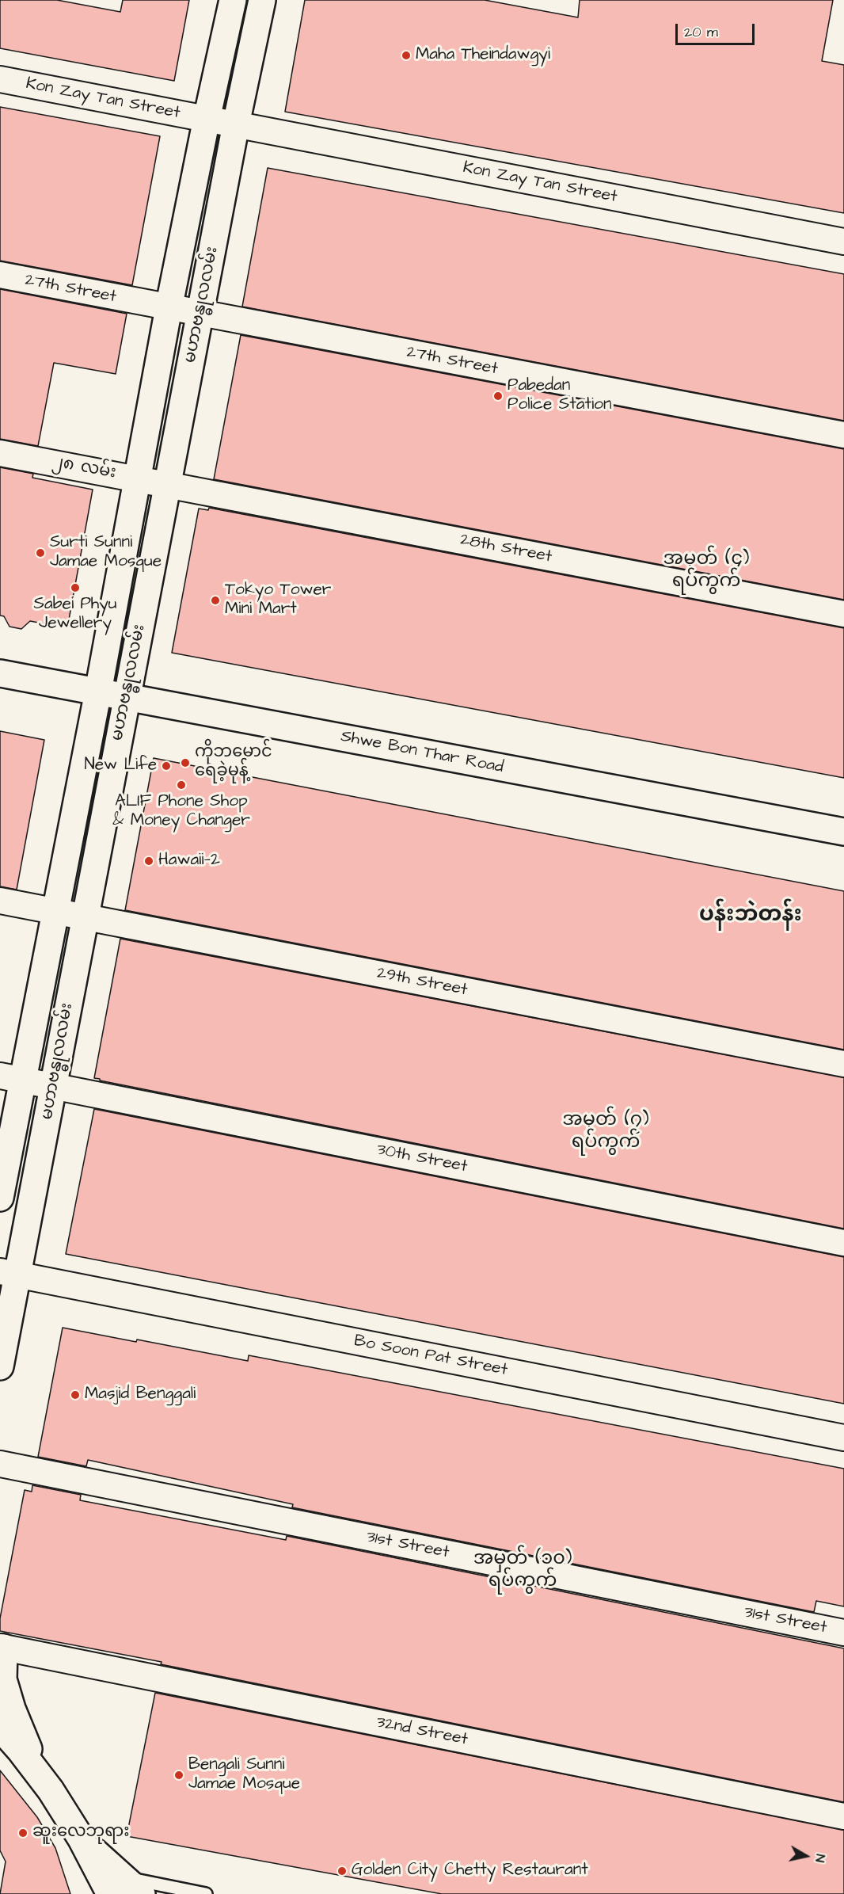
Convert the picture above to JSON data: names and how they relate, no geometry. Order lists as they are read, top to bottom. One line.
{"streets":{"main road":["မဟာဗန္ဓုလလမ်း","Shwe Bon Thar Road"],"street":["Kon Zay Tan Street","27th Street","၂၈ လမ်း","28th Street","29th Street","30th Street","Bo Soon Pat Street","31st Street","32nd Street"]},"crossings":[["Kon Zay Tan Street","မဟာဗန္ဓုလလမ်း"],["27th Street","မဟာဗန္ဓုလလမ်း"],["မဟာဗန္ဓုလလမ်း","၂၈ လမ်း"],["မဟာဗန္ဓုလလမ်း","28th Street"],["မဟာဗန္ဓုလလမ်း","Shwe Bon Thar Road"],["မဟာဗန္ဓုလလမ်း","29th Street"],["မဟာဗန္ဓုလလမ်း","30th Street"],["မဟာဗန္ဓုလလမ်း","Bo Soon Pat Street"],["၂၈ လမ်း","28th Street"]],"districts":["အမှတ် (၄) ရပ်ကွက်","ပန်းဘဲတန်း","အမှတ် (၇) ရပ်ကွက်","အမှတ် (၁၀) ရပ်ကွက်"],"places":["Maha Theindawgyi","Pabedan Police Station","Surti Sunni Jamae Mosque","Sabei Phyu Jewellery","Tokyo Tower Mini Mart","ကိုဘမောင် ရေခဲ့မုန့်","New Life","ALIF Phone Shop & Money Changer","Hawaii—2","Masjid Benggali","Bengali Sunni Jamae Mosque","ဆူးလေဘုရား","Golden City Chetty Restaurant"],"scale_bar":"20 m","north":"right"}
